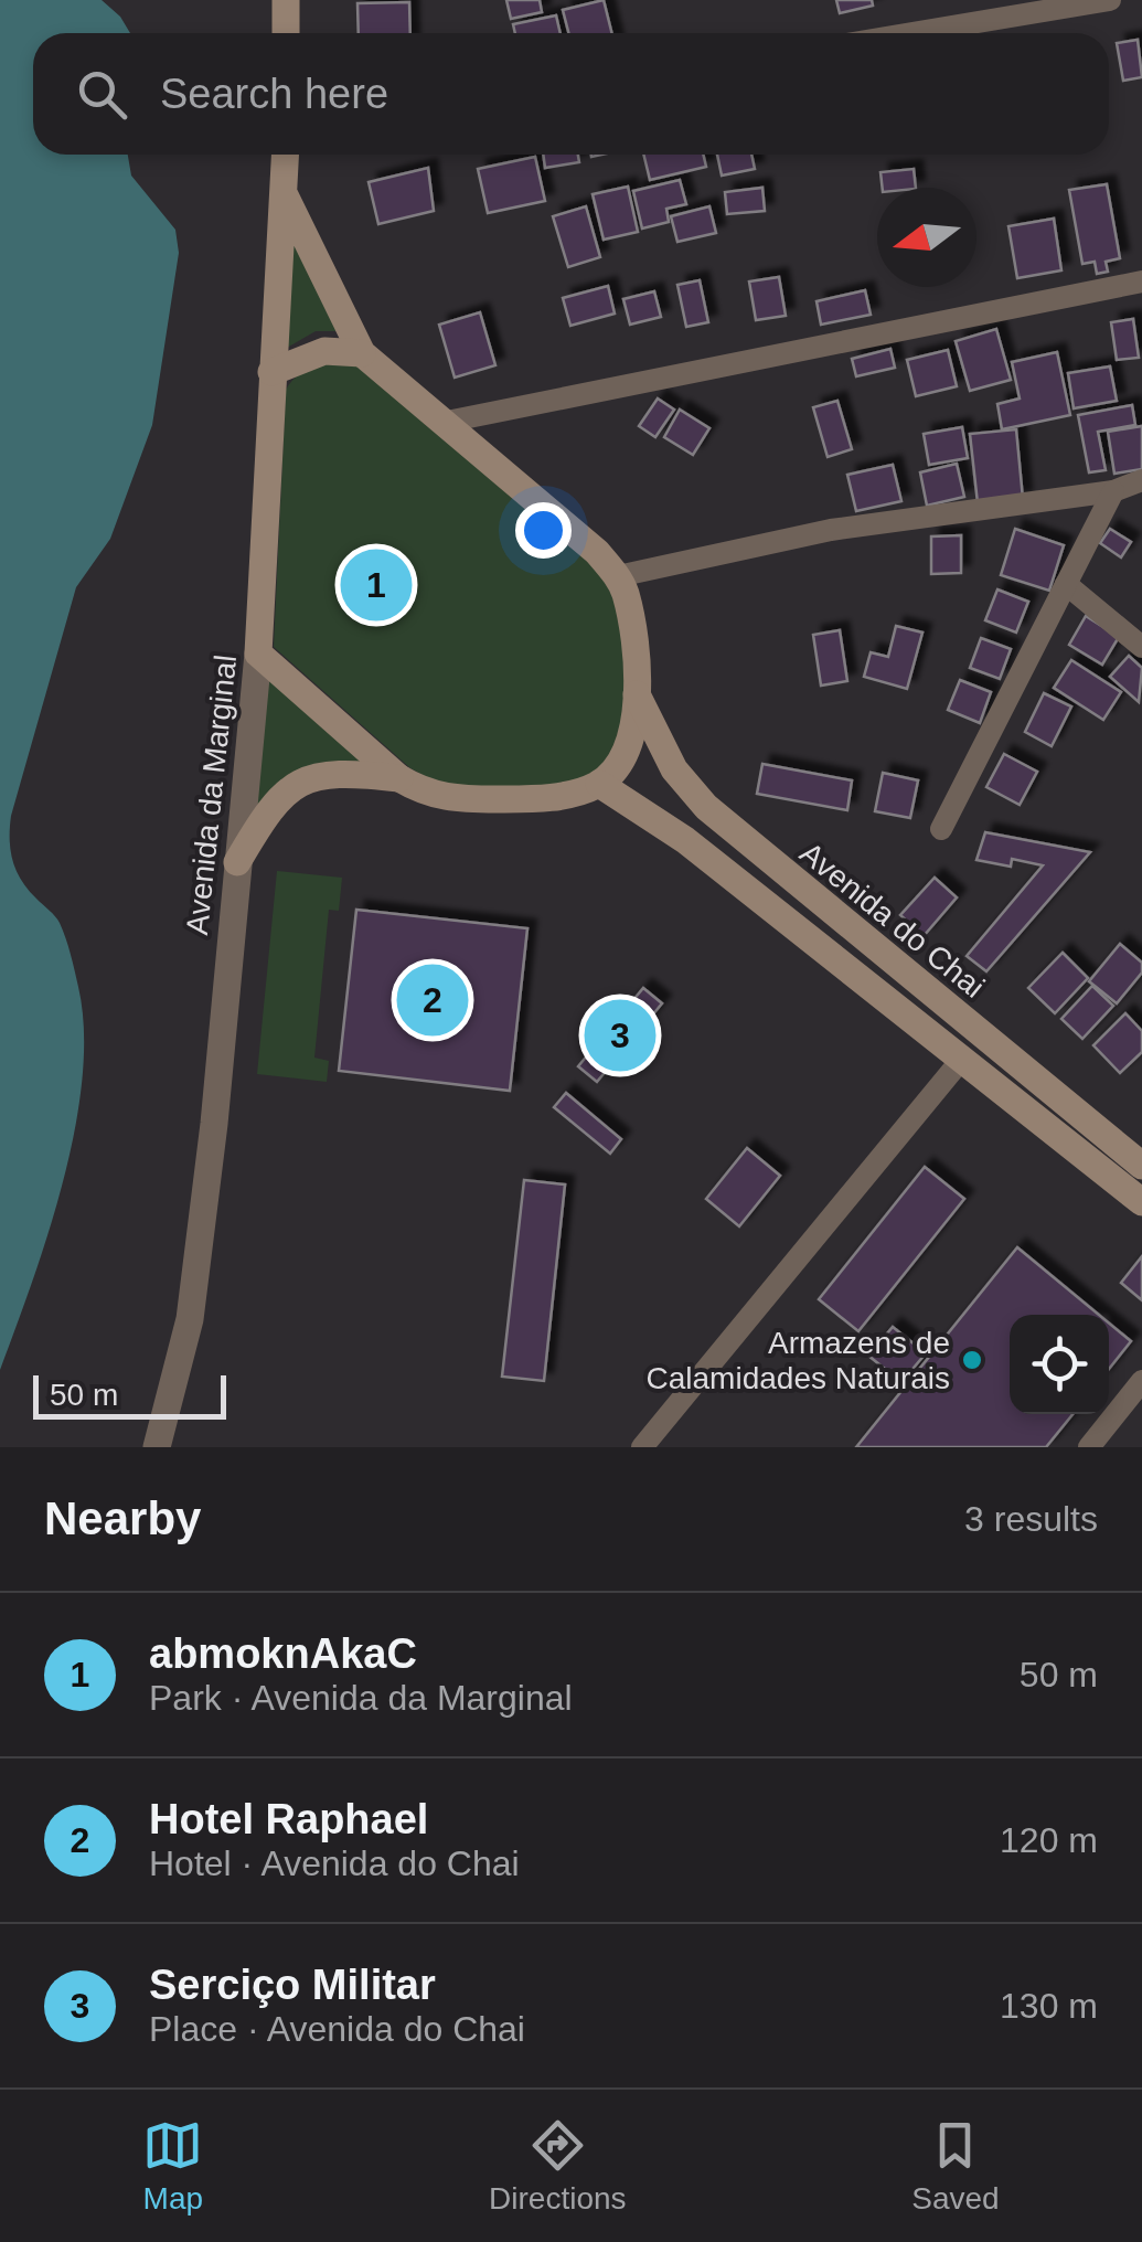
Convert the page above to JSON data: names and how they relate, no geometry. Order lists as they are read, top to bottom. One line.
{"streets":{"main road":["Avenida da Marginal","Avenida do Chai"]},"places":["Armazens de Calamidades Naturais"],"scale_bar":"50 m","north":"left","page":{"search":"Search here","pins":["1","2","3"],"scale":"50 m","heading":["Nearby","3 results"],"list":[{"mark":"1","name":"abmoknAkaC","note":"Park · Avenida da Marginal","value":"50 m"},{"mark":"2","name":"Hotel Raphael","note":"Hotel · Avenida do Chai","value":"120 m"},{"mark":"3","name":"Serciço Militar","note":"Place · Avenida do Chai","value":"130 m"}],"nav":["Map","Directions","Saved"]}}
